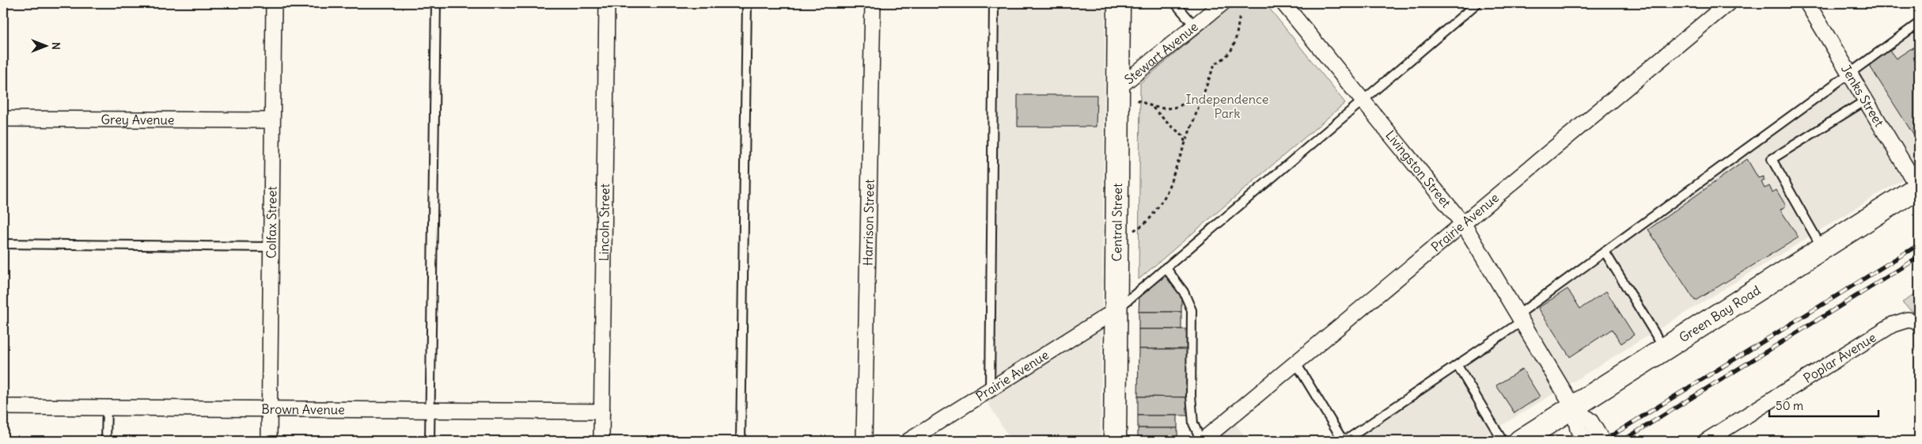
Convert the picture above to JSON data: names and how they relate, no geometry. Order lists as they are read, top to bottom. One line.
{"streets":{"main road":["Central Street","Green Bay Road"],"street":["Stewart Avenue","Jenks Street","Grey Avenue","Livingston Street","Harrison Street","Colfax Street","Lincoln Street","Prairie Avenue","Poplar Avenue","Brown Avenue"]},"crossings":[["Stewart Avenue","Central Street"],["Jenks Street","Green Bay Road"],["Grey Avenue","Colfax Street"],["Livingston Street","Prairie Avenue"],["Livingston Street","Green Bay Road"],["Central Street","Prairie Avenue"],["Colfax Street","Brown Avenue"],["Lincoln Street","Brown Avenue"]],"parks":["Independence Park"],"scale_bar":"50 m","north":"right"}
